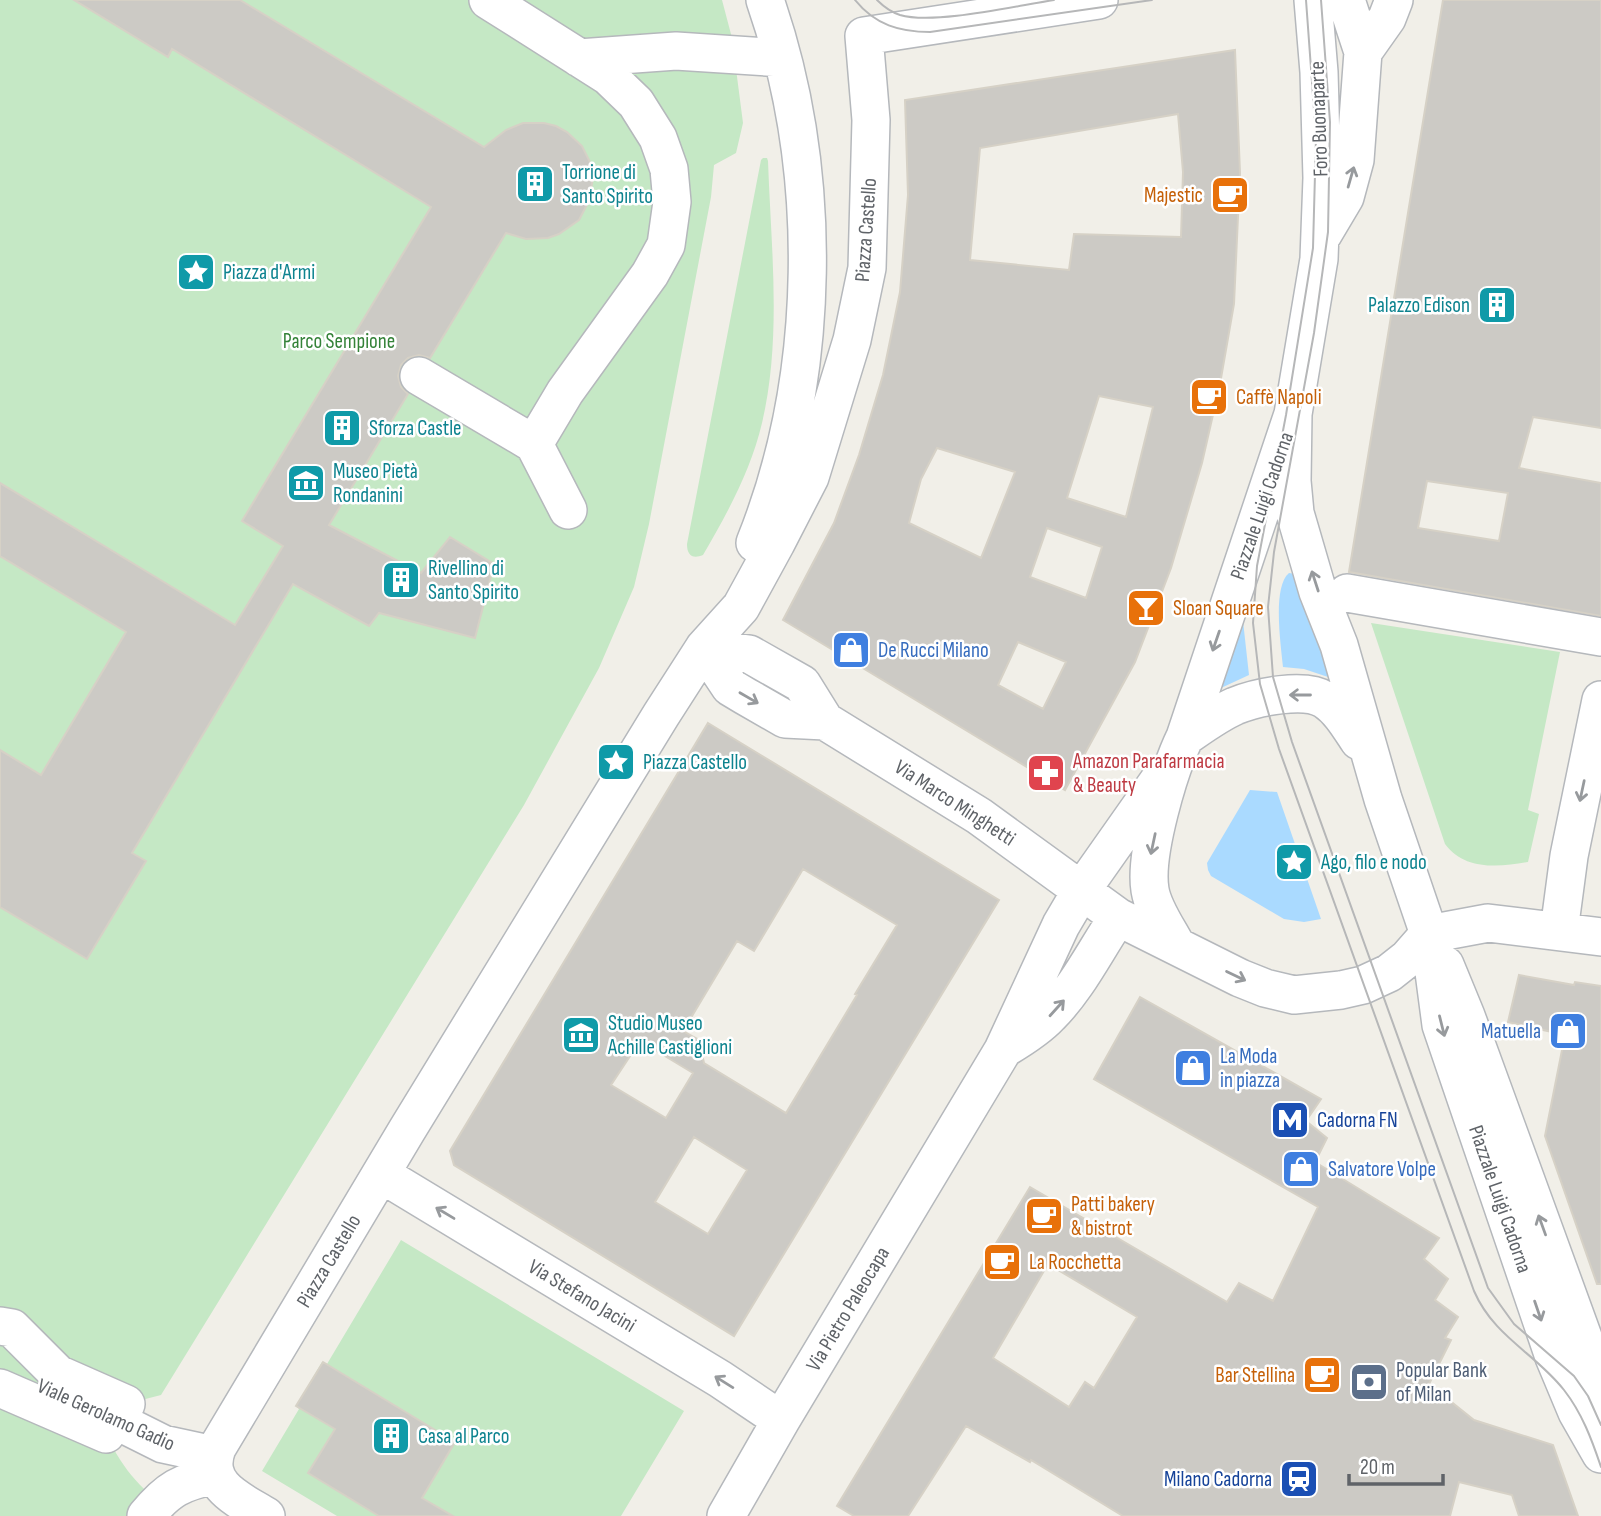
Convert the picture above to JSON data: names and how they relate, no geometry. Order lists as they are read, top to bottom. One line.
{"streets":{"street":["Foro Buonaparte","Piazza Castello","Piazzale Luigi Cadorna","Via Marco Minghetti","Via Stefano Jacini","Via Pietro Paleocapa","Viale Gerolamo Gadio"]},"crossings":[["Foro Buonaparte","Piazzale Luigi Cadorna"],["Piazza Castello","Via Marco Minghetti"],["Piazza Castello","Via Stefano Jacini"],["Piazza Castello","Viale Gerolamo Gadio"],["Piazzale Luigi Cadorna","Via Marco Minghetti"],["Piazzale Luigi Cadorna","Via Pietro Paleocapa"],["Via Stefano Jacini","Via Pietro Paleocapa"]],"one_way":["Via Stefano Jacini"],"parks":["Parco Sempione"],"places":{"building":["Torrione di Santo Spirito","Palazzo Edison","Sforza Castle","Rivellino di Santo Spirito","Casa al Parco"],"cafe":["Majestic","Caffè Napoli","Patti bakery & bistrot","La Rocchetta","Bar Stellina"],"place":["Piazza d'Armi","Piazza Castello","Ago, filo e nodo"],"museum":["Museo Pietà Rondanini","Studio Museo Achille Castiglioni"],"bar":["Sloan Square"],"shop":["De Rucci Milano","Matuella","La Moda in piazza","Salvatore Volpe"],"pharmacy":["Amazon Parafarmacia & Beauty"],"metro station":["Cadorna FN"],"bank":["Popular Bank of Milan"],"station":["Milano Cadorna"]},"scale_bar":"20 m"}
